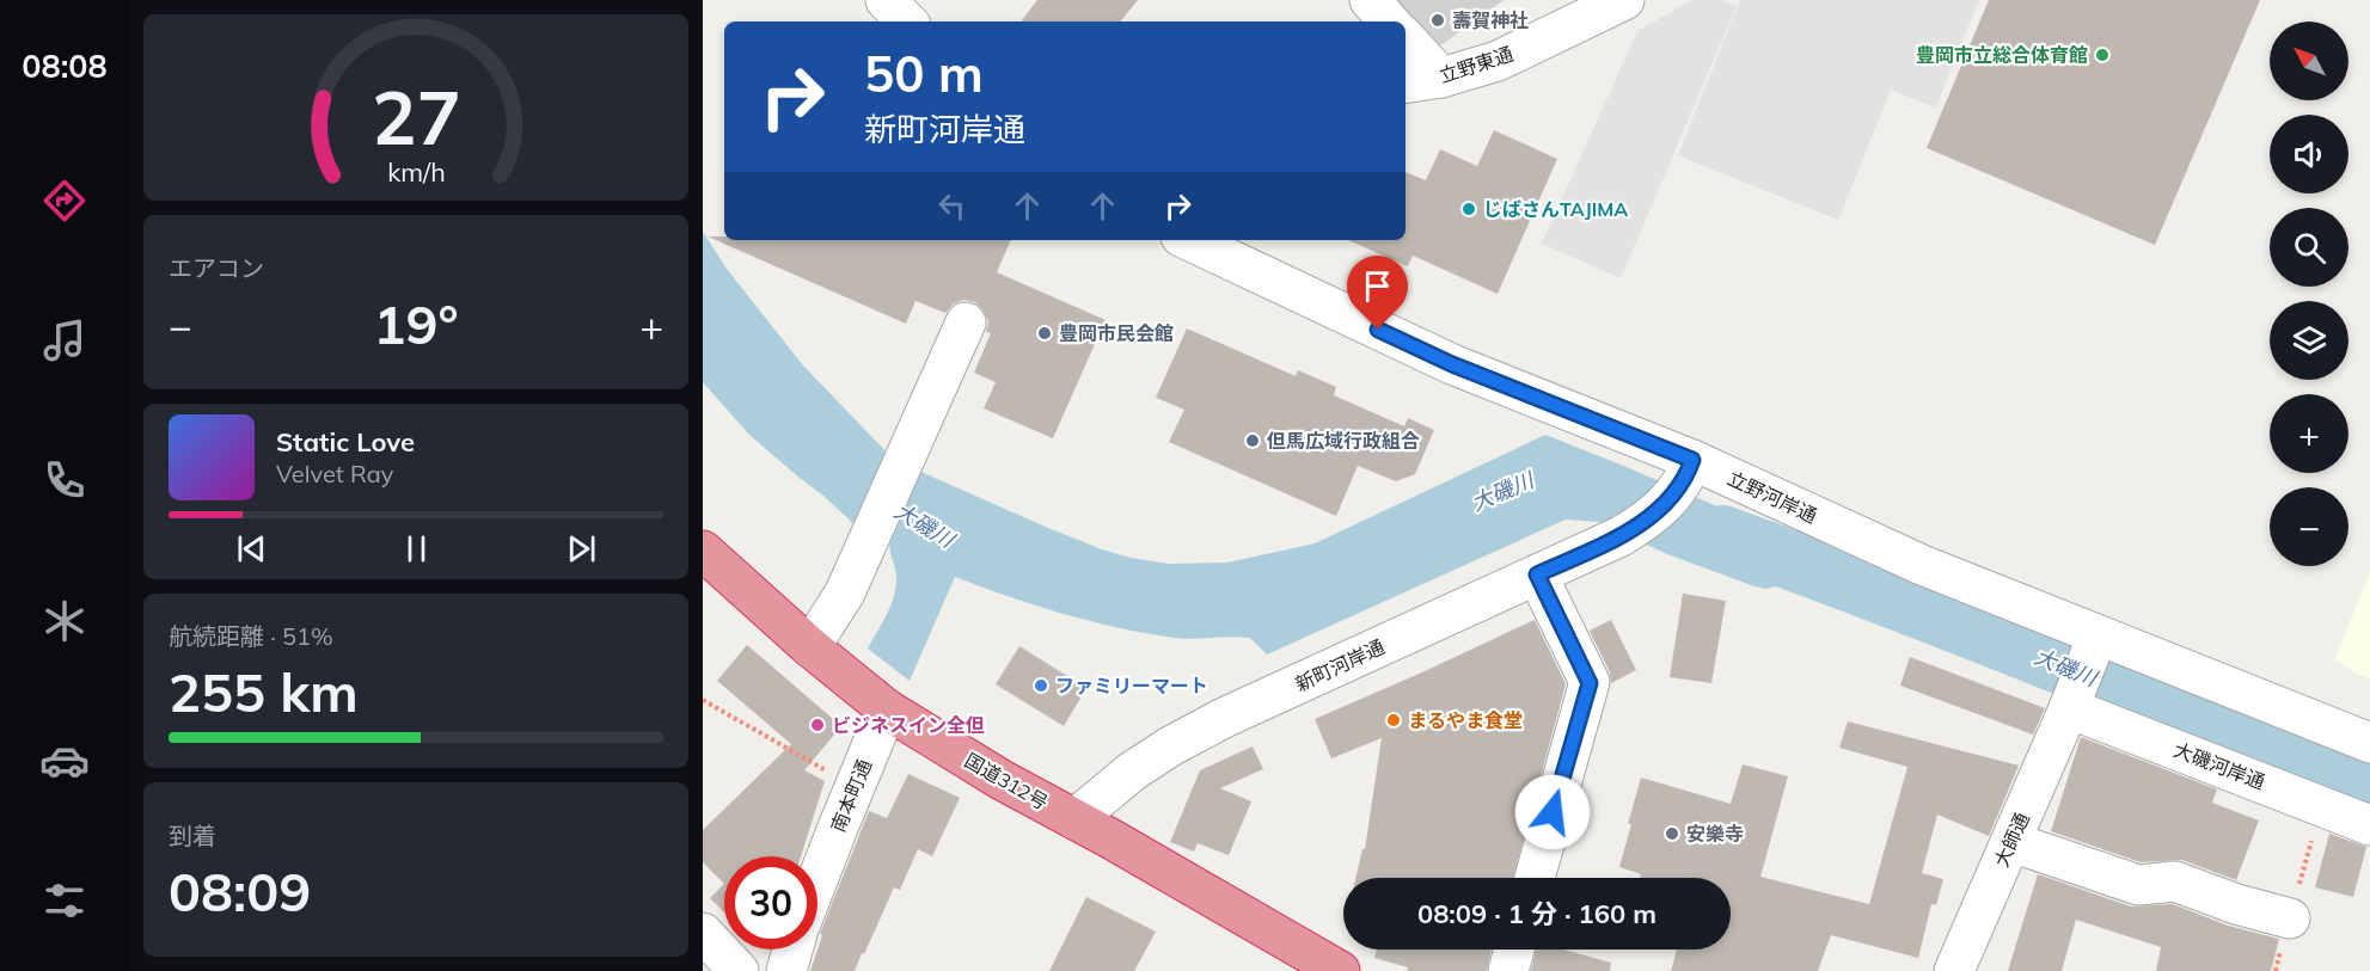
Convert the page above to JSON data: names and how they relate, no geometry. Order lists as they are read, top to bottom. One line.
{"streets":{"highway":["国道312号"],"street":["立野東通","立野河岸通","新町河岸通","大磯河岸通","南本町通","大師通"]},"crossings":[["立野河岸通","新町河岸通"],["立野河岸通","大師通"],["新町河岸通","国道312号"],["大磯河岸通","大師通"],["国道312号","南本町通"]],"water":["大磯川"],"places":["壽賀神社","豊岡市立総合体育館","じばさんTAJIMA","豊岡市民会館","但馬広域行政組合","ファミリーマート","まるやま食堂","ビジネスイン全但","安樂寺"],"north":"top left","page":{"tabs":"08:08","map_buttons":["+","−"],"turn":["50 m","新町河岸通"],"tile":["エアコン",["航続距離 · 51%","255 km"],["到着","08:09"]],"heat":["−","19°","+"],"song":["Static Love","Velvet Ray"],"limit":"30","trip":"08:09 · 1 分 · 160 m","gauge":["27","km/h"]}}
